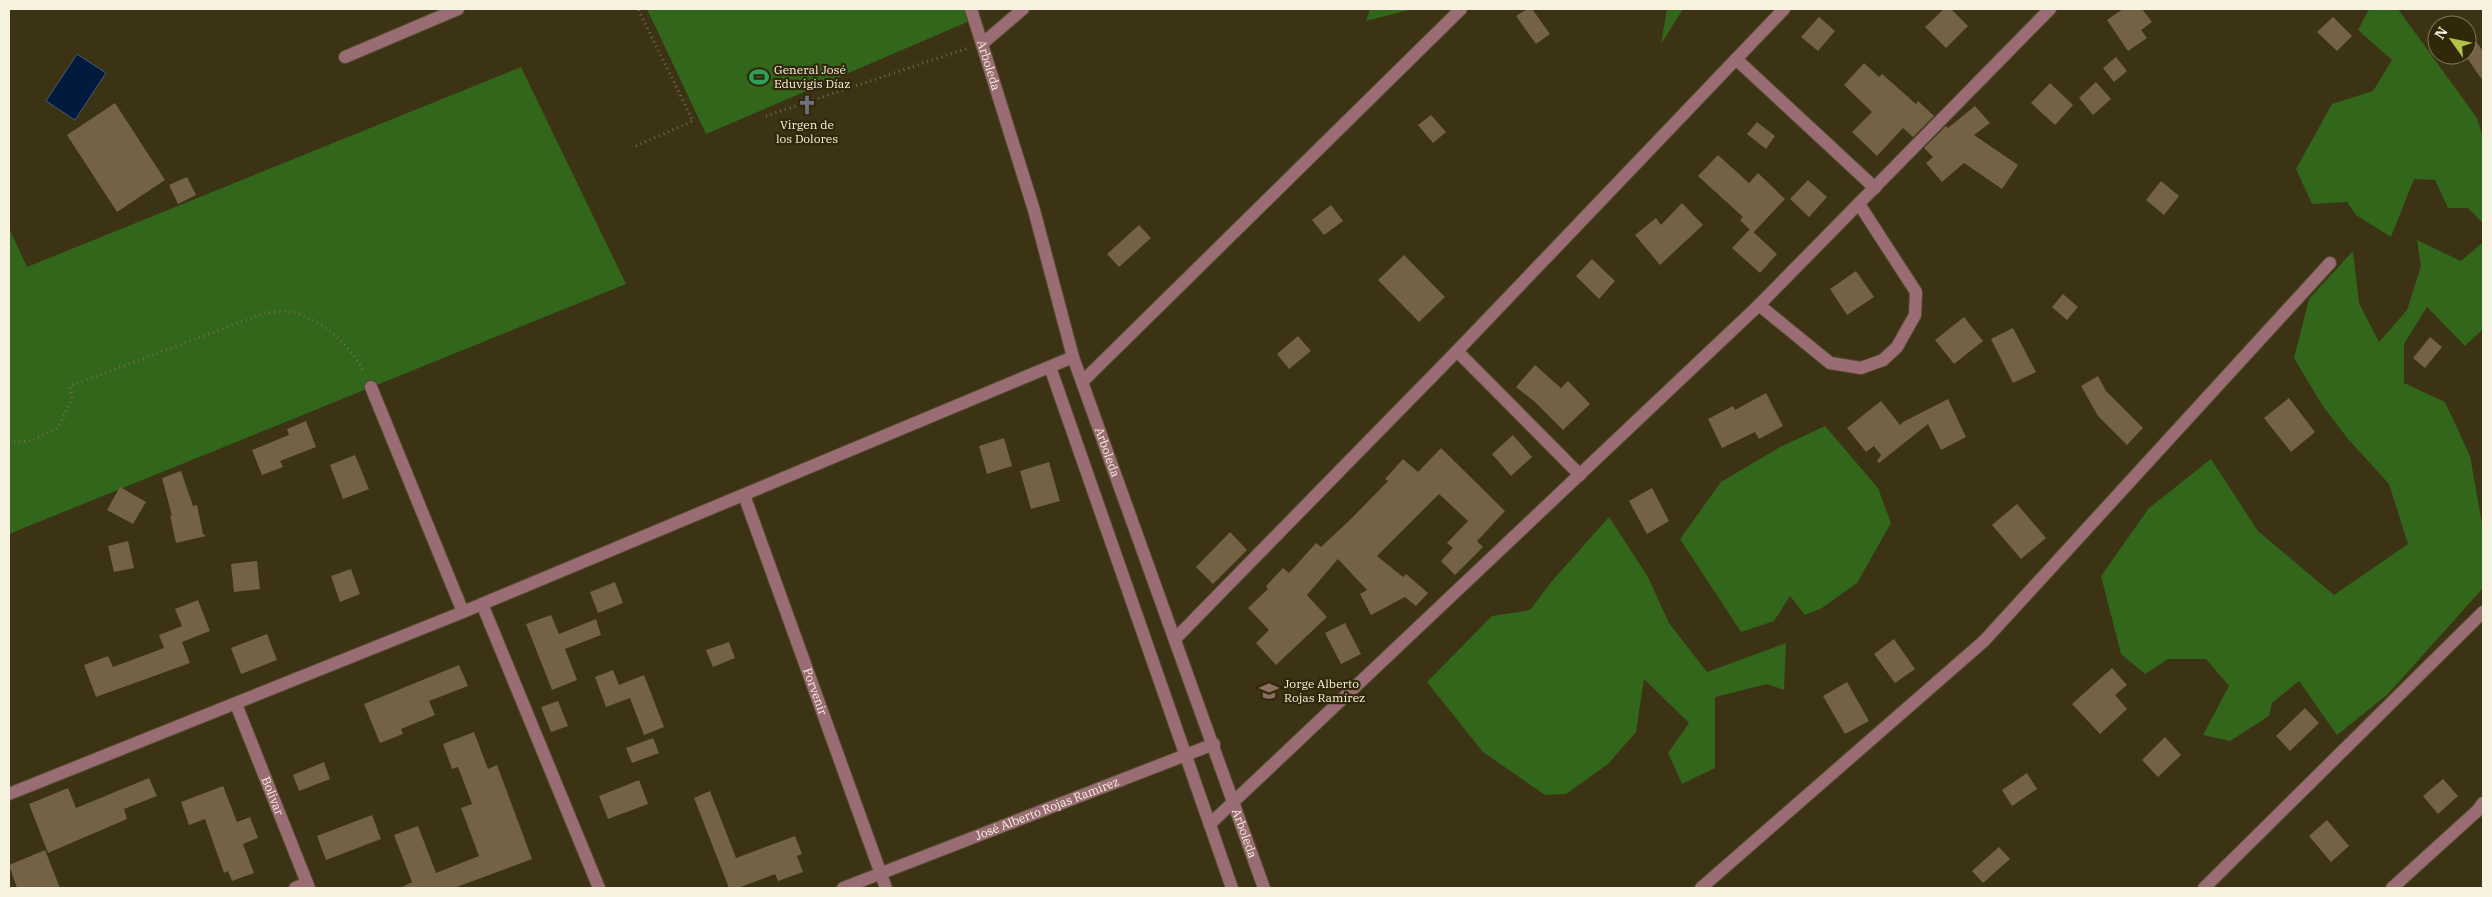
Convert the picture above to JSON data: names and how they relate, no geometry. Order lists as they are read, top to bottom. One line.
{"streets":{"street":["Arboleda","Porvenir","Bolivar","José Alberto Rojas Ramírez"]},"crossings":[["Arboleda","José Alberto Rojas Ramírez"],["Porvenir","José Alberto Rojas Ramírez"]],"places":{"sports":["General José Eduvigis Díaz"],"church":["Virgen de los Dolores"],"school or university":["Jorge Alberto Rojas Ramírez"]},"north":"top left"}
